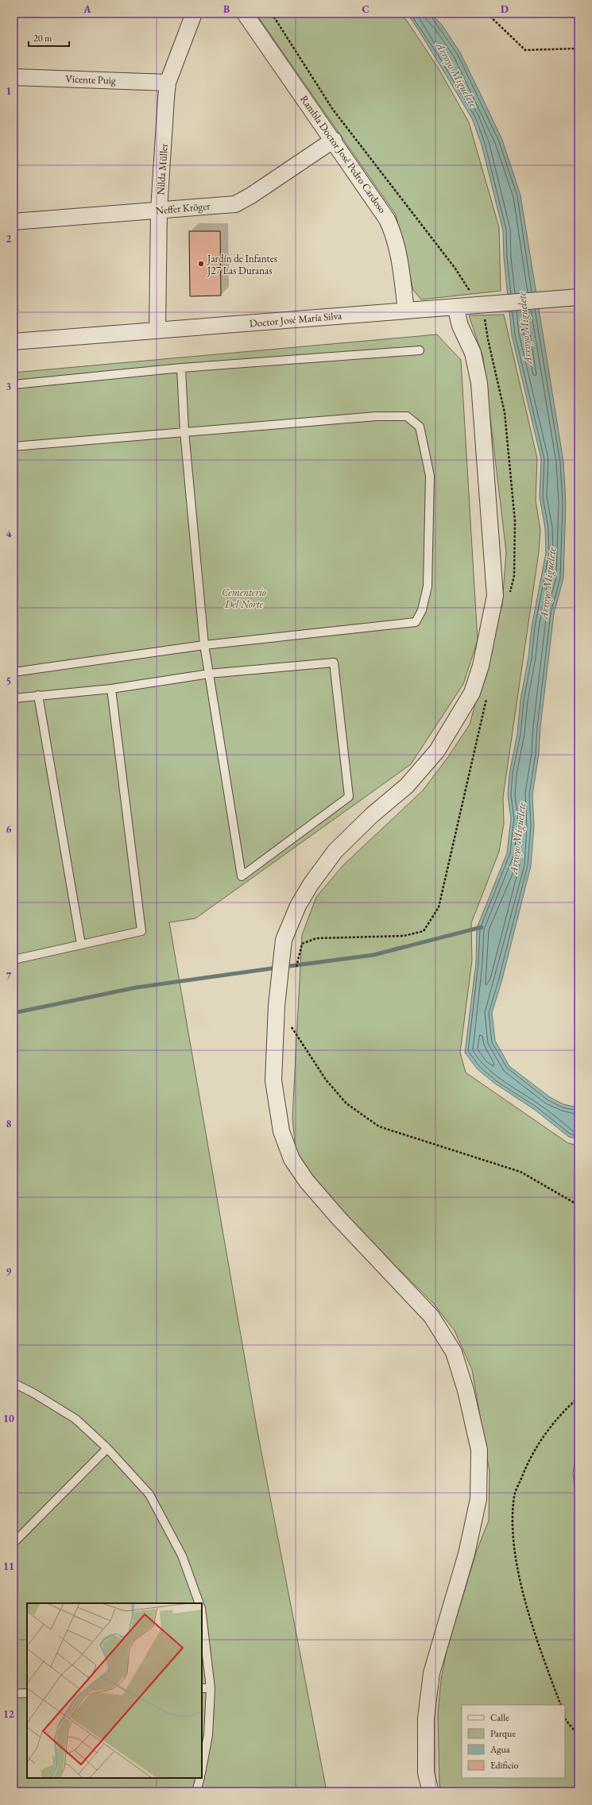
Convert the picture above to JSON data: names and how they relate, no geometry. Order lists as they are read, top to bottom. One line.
{"streets":{"street":["Vicente Puig","Rambla Doctor José Pedro Cardoso","Nilda Müller","Neffer Kröger","Doctor José María Silva"]},"crossings":[["Vicente Puig","Nilda Müller"],["Rambla Doctor José Pedro Cardoso","Neffer Kröger"],["Rambla Doctor José Pedro Cardoso","Doctor José María Silva"],["Nilda Müller","Neffer Kröger"],["Nilda Müller","Doctor José María Silva"]],"water":["Arroyo Miguelete"],"parks":["Cementerio Del Norte"],"places":["Jardín de Infantes J27 Las Duranas"],"legend":["Calle","Parque","Agua","Edificio"],"scale_bar":"20 m","grid":{"columns":["A","B","C","D"],"rows":["1","2","3","4","5","6","7","8","9","10","11","12"]}}
